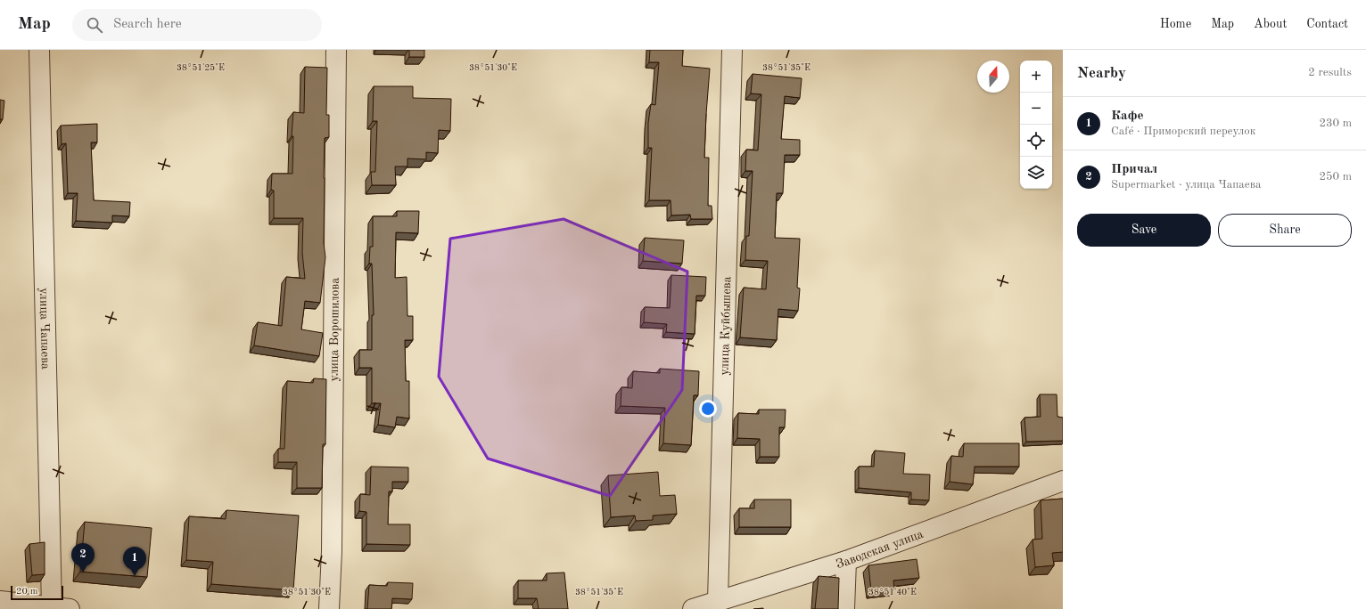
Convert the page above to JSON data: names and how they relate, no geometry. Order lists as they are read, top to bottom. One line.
{"streets":{"street":["улица Куйбышева","улица Чапаева","улица Ворошилова","Заводская улица"]},"crossings":[["улица Куйбышева","Заводская улица"]],"scale_bar":"20 m","north":"top","page":{"header":"Map","search":"Search here","nav":["Home","Map","About","Contact"],"heading":["Nearby","2 results"],"map_buttons":["+","−"],"list":[{"mark":"1","name":"Кафе","note":"Café · Приморский переулок","value":"230 m"},{"mark":"2","name":"Причал","note":"Supermarket · улица Чапаева","value":"250 m"}],"buttons":["Save","Share"],"pins":["2","1"],"scale":"20 m"},"coordinates":["38°51'25\"E","38°51'30\"E","38°51'35\"E","38°51'40\"E"]}
